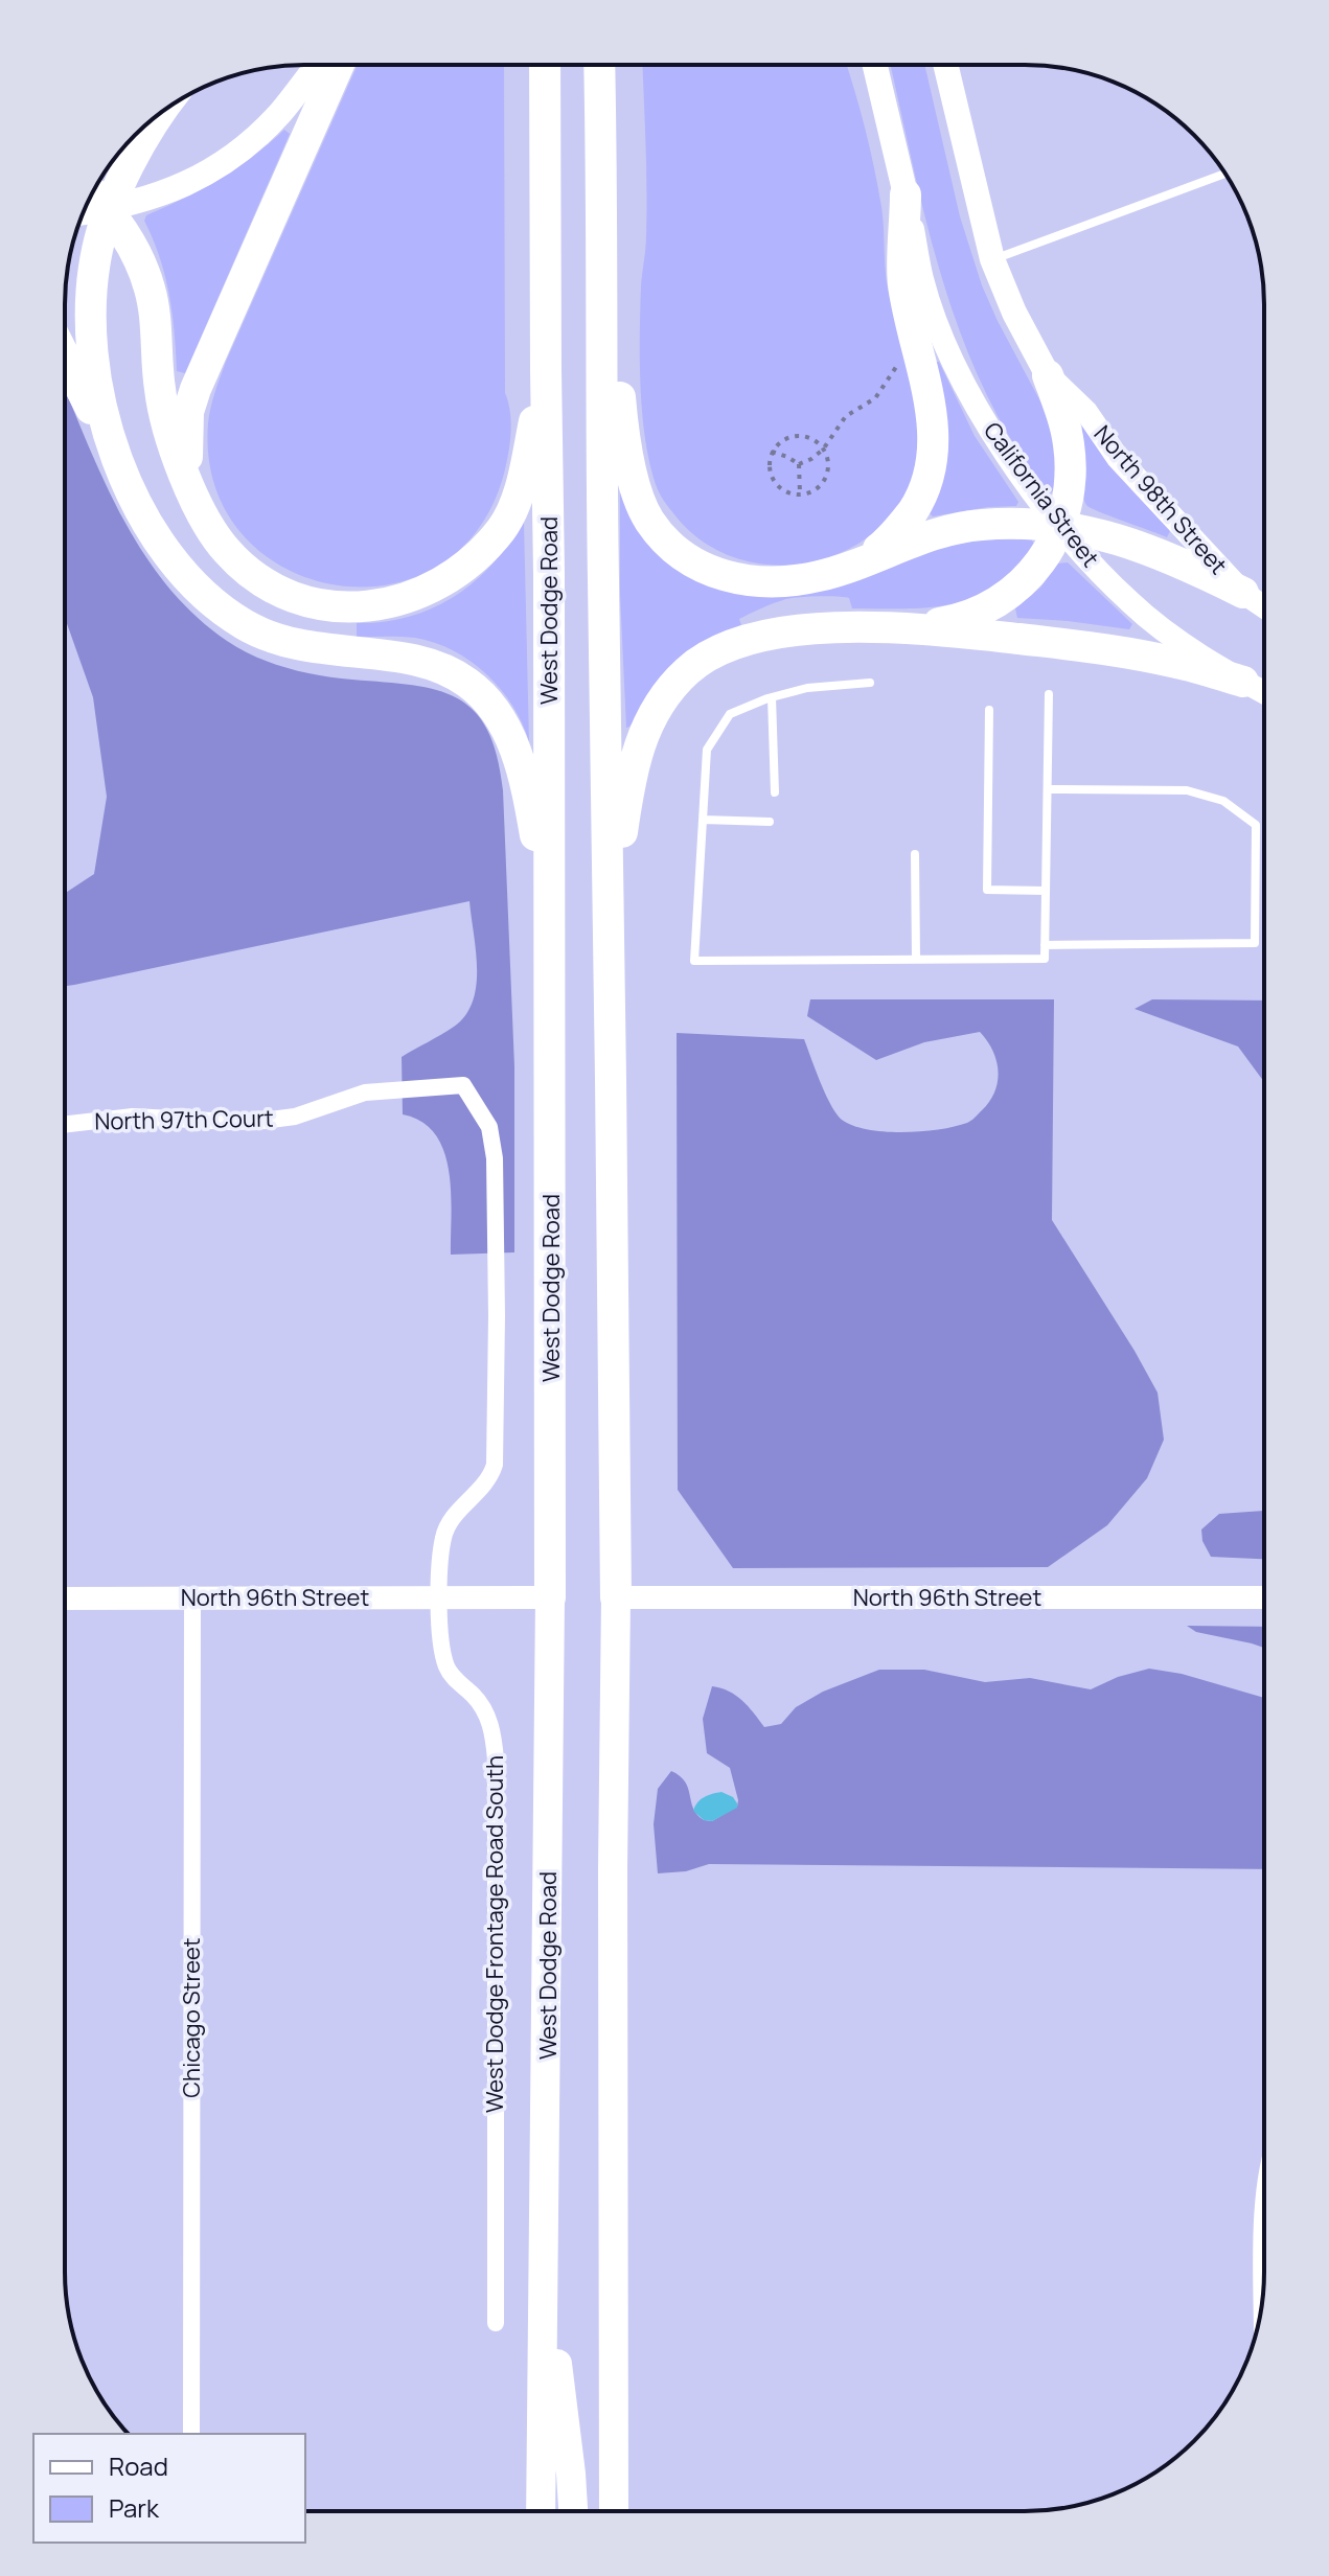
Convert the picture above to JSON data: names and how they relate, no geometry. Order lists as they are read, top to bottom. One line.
{"streets":{"highway":["West Dodge Road"],"main road":["California Street"],"street":["North 98th Street","North 97th Court","North 96th Street","West Dodge Frontage Road South","Chicago Street"]},"crossings":[["West Dodge Road","North 96th Street"],["North 97th Court","West Dodge Frontage Road South"],["North 96th Street","West Dodge Frontage Road South"],["North 96th Street","Chicago Street"]],"legend":["Road","Park"]}
